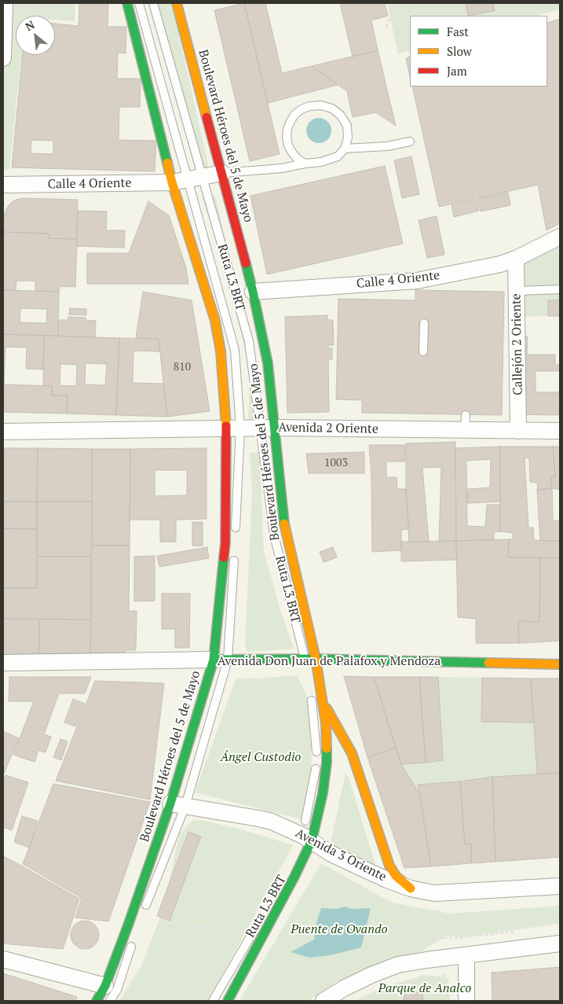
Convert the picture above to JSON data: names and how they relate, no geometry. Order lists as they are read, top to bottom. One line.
{"streets":{"main road":["Boulevard Héroes del 5 de Mayo","Avenida Don Juan de Palafox y Mendoza"],"street":["Calle 4 Oriente","Callejón 2 Oriente","Avenida 2 Oriente","Avenida 3 Oriente"],"lane":["Ruta L3 BRT"]},"crossings":[["Boulevard Héroes del 5 de Mayo","Calle 4 Oriente"],["Boulevard Héroes del 5 de Mayo","Ruta L3 BRT"],["Boulevard Héroes del 5 de Mayo","Avenida 2 Oriente"],["Boulevard Héroes del 5 de Mayo","Avenida Don Juan de Palafox y Mendoza"],["Boulevard Héroes del 5 de Mayo","Avenida 3 Oriente"],["Calle 4 Oriente","Ruta L3 BRT"],["Calle 4 Oriente","Callejón 2 Oriente"],["Ruta L3 BRT","Avenida 2 Oriente"],["Ruta L3 BRT","Avenida Don Juan de Palafox y Mendoza"],["Callejón 2 Oriente","Avenida 2 Oriente"]],"parks":["Ángel Custodio","Puente de Ovando","Parque de Analco"],"house_numbers":["810","1003"],"legend":["Fast","Slow","Jam"],"north":"top left"}
